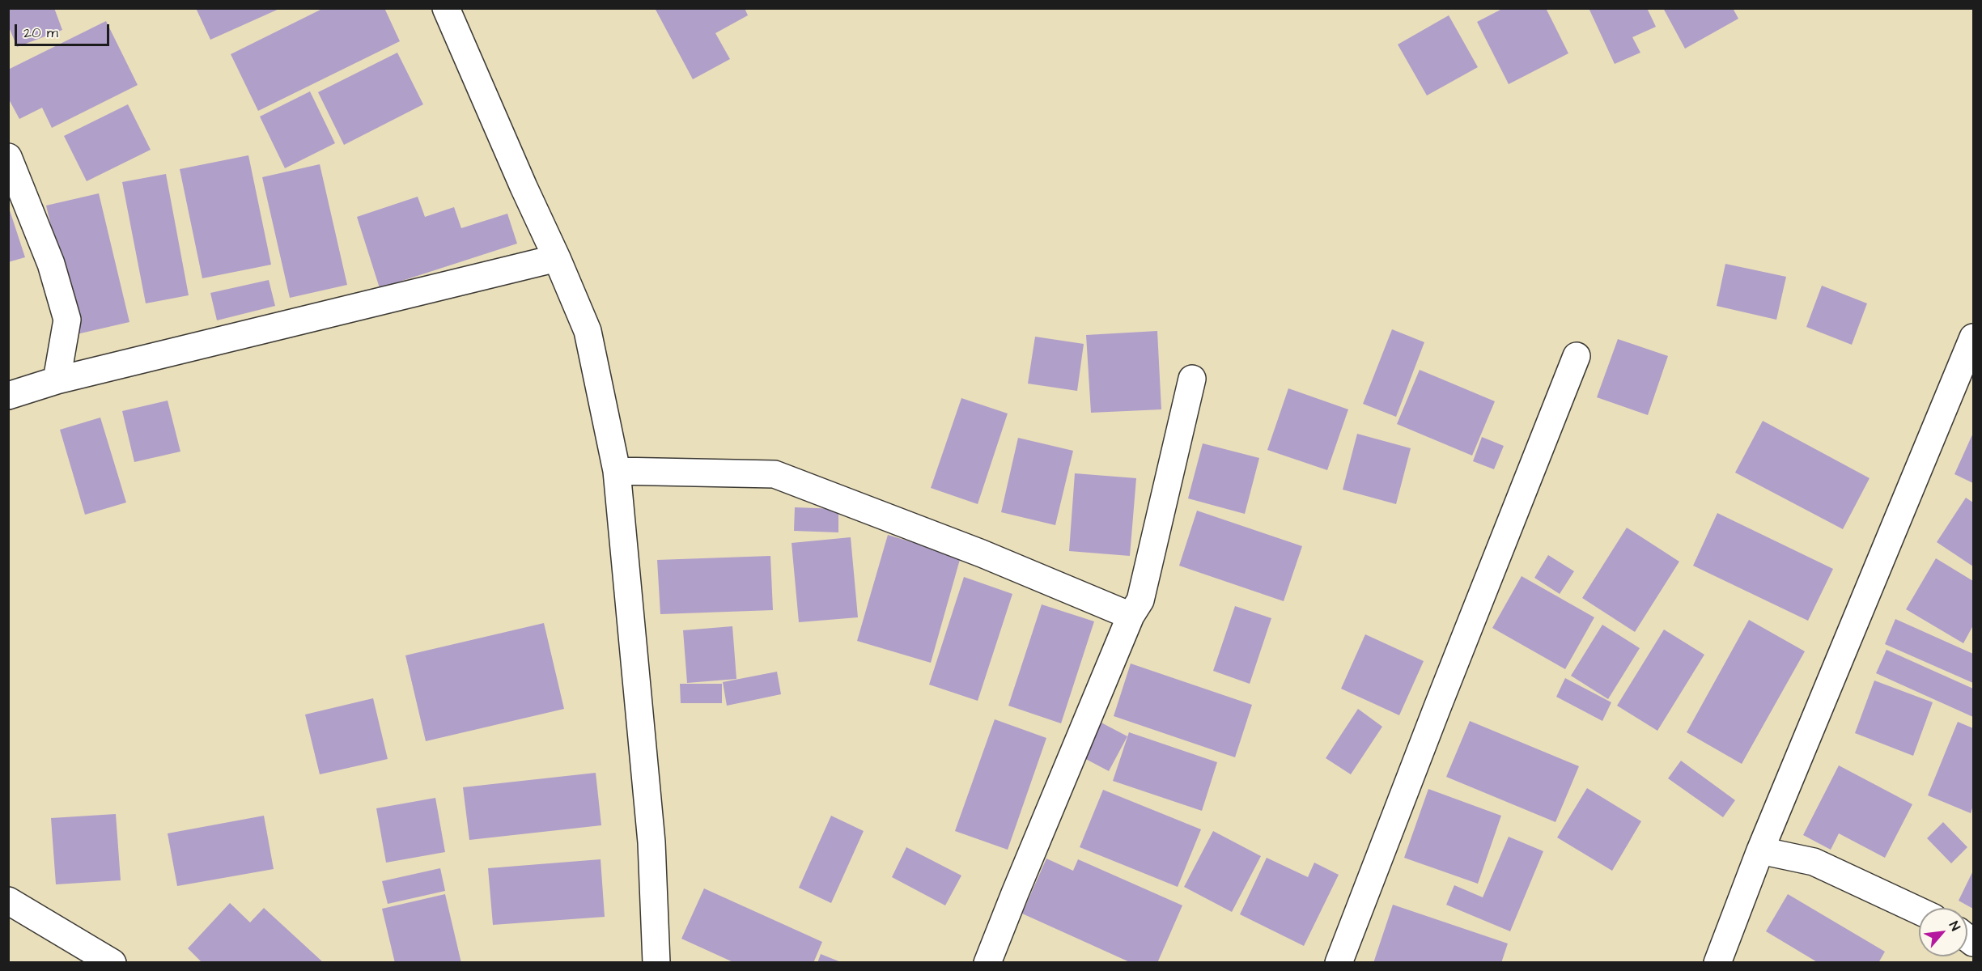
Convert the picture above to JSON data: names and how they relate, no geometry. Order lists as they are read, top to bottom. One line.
{"scale_bar":"20 m","north":"top right"}
